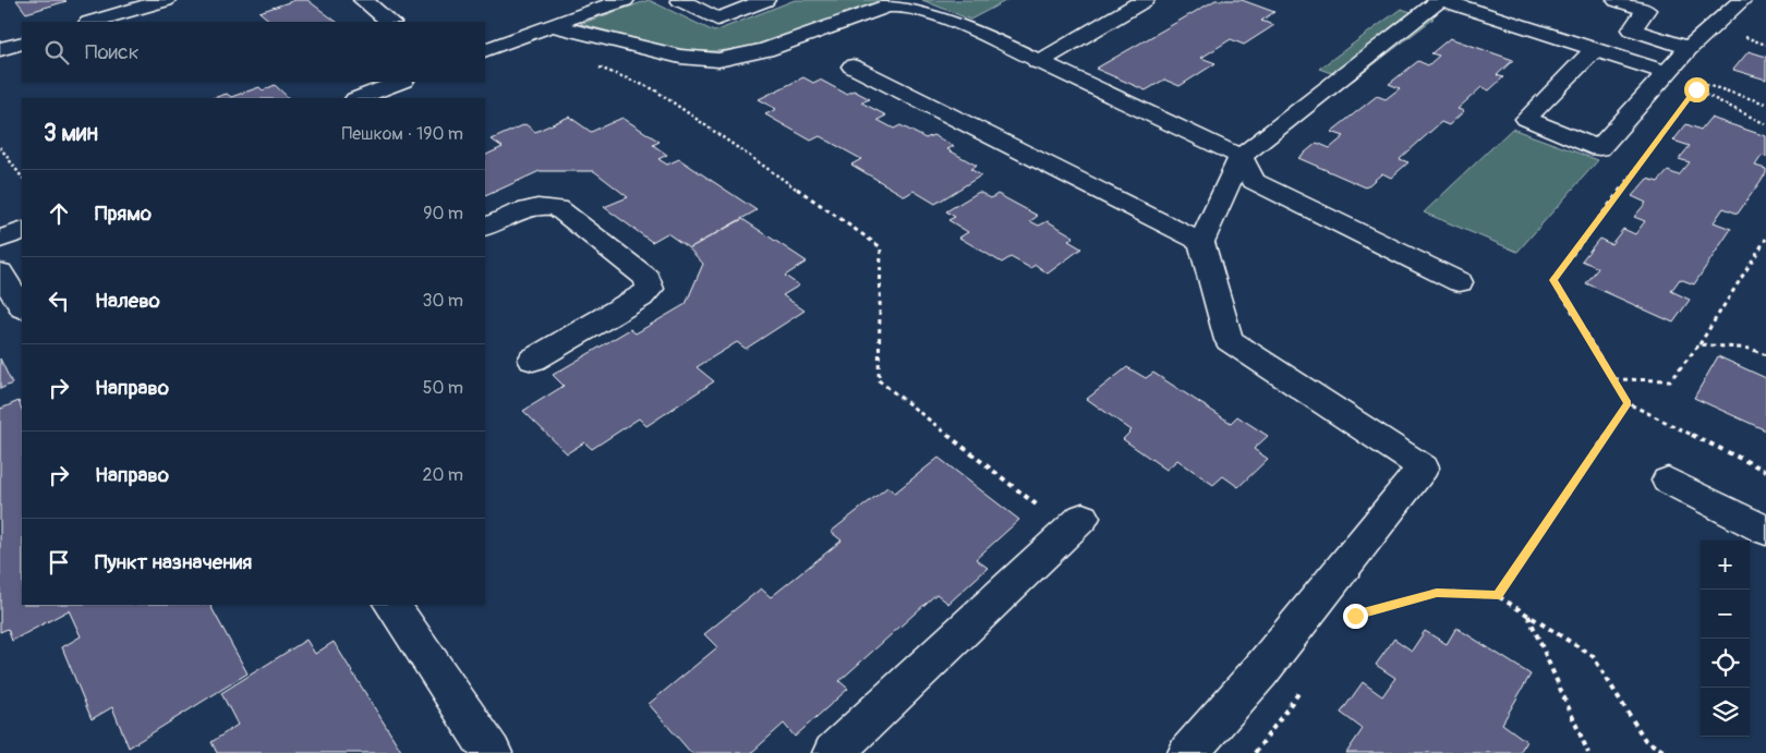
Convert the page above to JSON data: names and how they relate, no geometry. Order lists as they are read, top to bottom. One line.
{"page":{"search":"Поиск","heading":["3 мин","Пешком · 190 m"],"list":[["Прямо","90 m"],["Налево","30 m"],["Направо","50 m"],["Направо","20 m"],"Пункт назначения"],"map_buttons":["+","−"]}}
